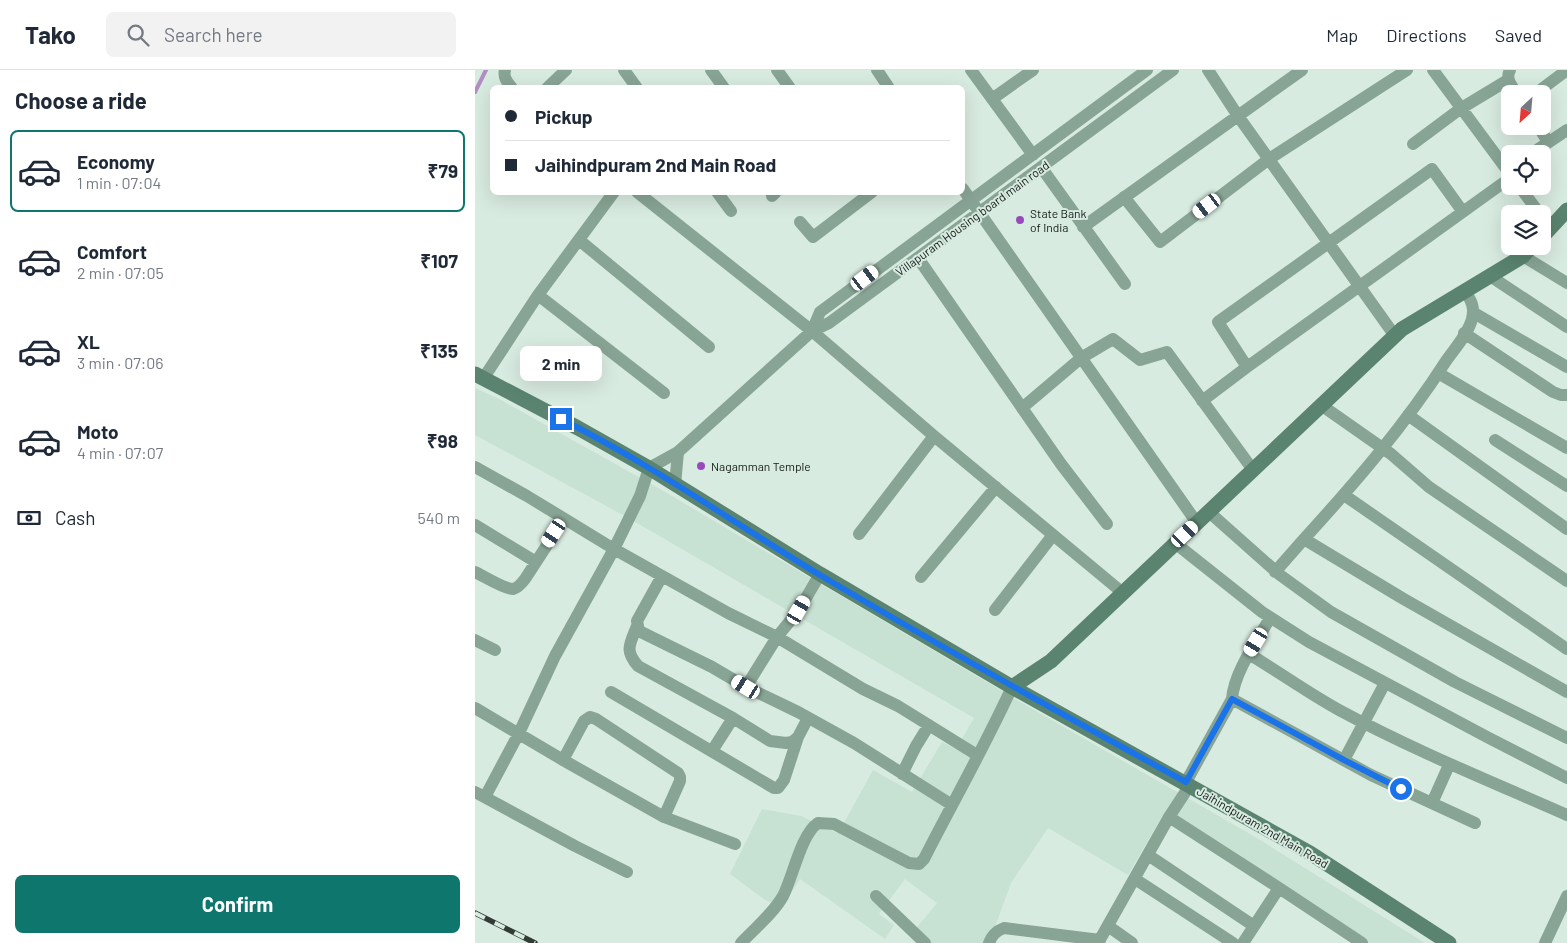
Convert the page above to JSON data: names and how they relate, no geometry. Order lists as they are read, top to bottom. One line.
{"streets":{"street":["Villapuram Housing board main road","Jaihindpuram 2nd Main Road"]},"crossings":[["Villapuram Housing board main road","Jaihindpuram 2nd Main Road"]],"places":["State Bank of India","Nagamman Temple"],"north":"bottom left","page":{"header":"Tako","search":"Search here","nav":["Map","Directions","Saved"],"heading":"Choose a ride","banner":["Pickup","Jaihindpuram 2nd Main Road"],"list":[{"name":"Economy","note":"1 min · 07:04","value":"₹79"},{"name":"Comfort","note":"2 min · 07:05","value":"₹107"},{"name":"XL","note":"3 min · 07:06","value":"₹135"},{"name":"Moto","note":"4 min · 07:07","value":"₹98"}],"bubble":"2 min","pay":["Cash","540 m"],"buttons":"Confirm"}}
